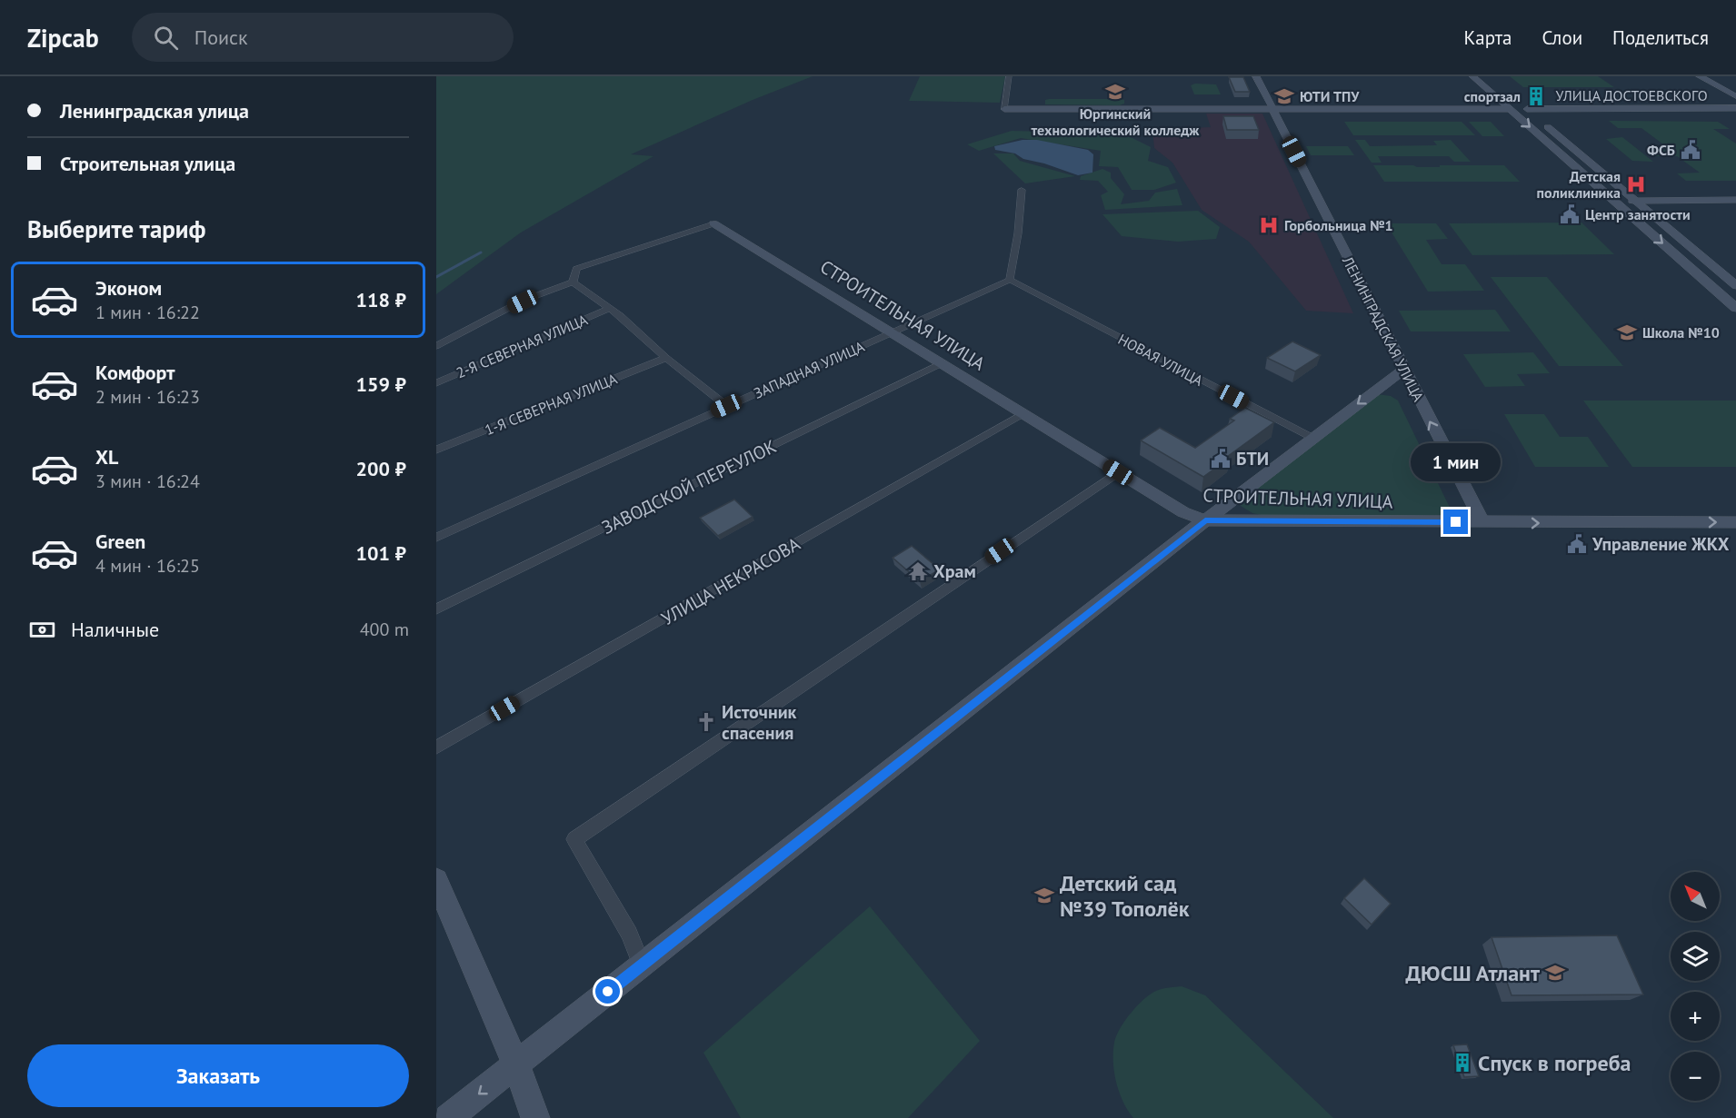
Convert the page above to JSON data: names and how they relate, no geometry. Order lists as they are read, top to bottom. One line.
{"streets":{"street":["УЛИЦА ДОСТОЕВСКОГО","СТРОИТЕЛЬНАЯ УЛИЦА","ЛЕНИНГРАДСКАЯ УЛИЦА","2-Я СЕВЕРНАЯ УЛИЦА","НОВАЯ УЛИЦА","ЗАПАДНАЯ УЛИЦА","1-Я СЕВЕРНАЯ УЛИЦА","ЗАВОДСКОЙ ПЕРЕУЛОК","УЛИЦА НЕКРАСОВА"]},"crossings":[["СТРОИТЕЛЬНАЯ УЛИЦА","ЛЕНИНГРАДСКАЯ УЛИЦА"],["СТРОИТЕЛЬНАЯ УЛИЦА","ЗАПАДНАЯ УЛИЦА"],["СТРОИТЕЛЬНАЯ УЛИЦА","ЗАВОДСКОЙ ПЕРЕУЛОК"],["СТРОИТЕЛЬНАЯ УЛИЦА","УЛИЦА НЕКРАСОВА"],["НОВАЯ УЛИЦА","ЗАПАДНАЯ УЛИЦА"]],"places":{"school or university":["Юргинский технологический колледж","ЮТИ ТПУ","Школа №10","Детский сад №39 Тополёк","ДЮСШ Атлант"],"building":["спортзал","Спуск в погреба"],"public building":["ФСБ","Центр занятости","БТИ","Управление ЖКХ"],"hospital":["Детская поликлиника","Горбольница №1"],"temple":["Храм"],"church":["Источник спасения"]},"north":"top left","page":{"header":"Zipcab","search":"Поиск","nav":["Карта","Слои","Поделиться"],"banner":["Ленинградская улица","Строительная улица"],"heading":"Выберите тариф","list":[{"name":"Эконом","note":"1 мин · 16:22","value":"118 ₽"},{"name":"Комфорт","note":"2 мин · 16:23","value":"159 ₽"},{"name":"XL","note":"3 мин · 16:24","value":"200 ₽"},{"name":"Green","note":"4 мин · 16:25","value":"101 ₽"}],"bubble":"1 мин","pay":["Наличные","400 m"],"map_buttons":["+","−"],"buttons":"Заказать"}}
